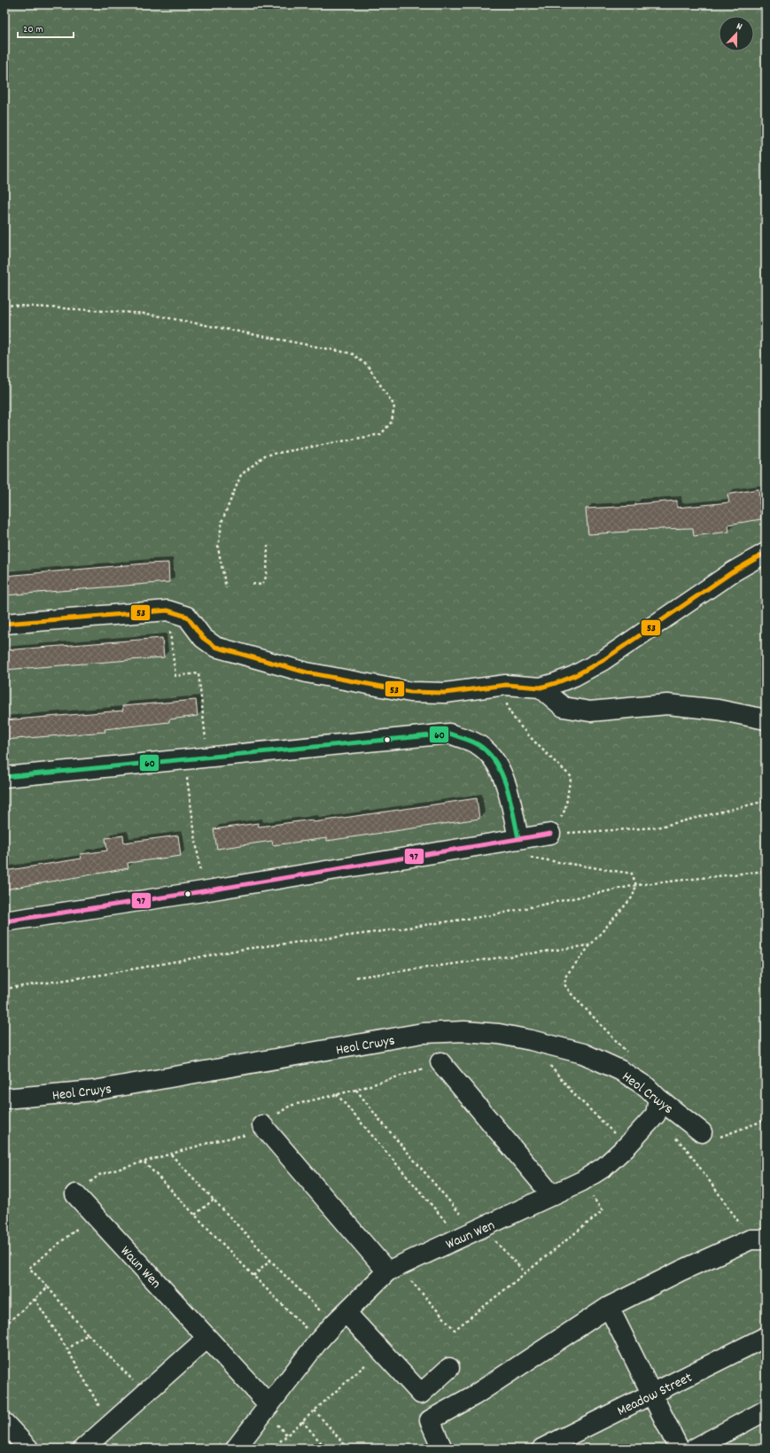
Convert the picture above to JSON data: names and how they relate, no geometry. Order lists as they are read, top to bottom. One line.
{"streets":{"street":["Heol Crwys","Waun Wen","Meadow Street"]},"crossings":[["Heol Crwys","Waun Wen"]],"lines":["transit line 53","transit line 60","transit line 97"],"scale_bar":"20 m","north":"top"}
